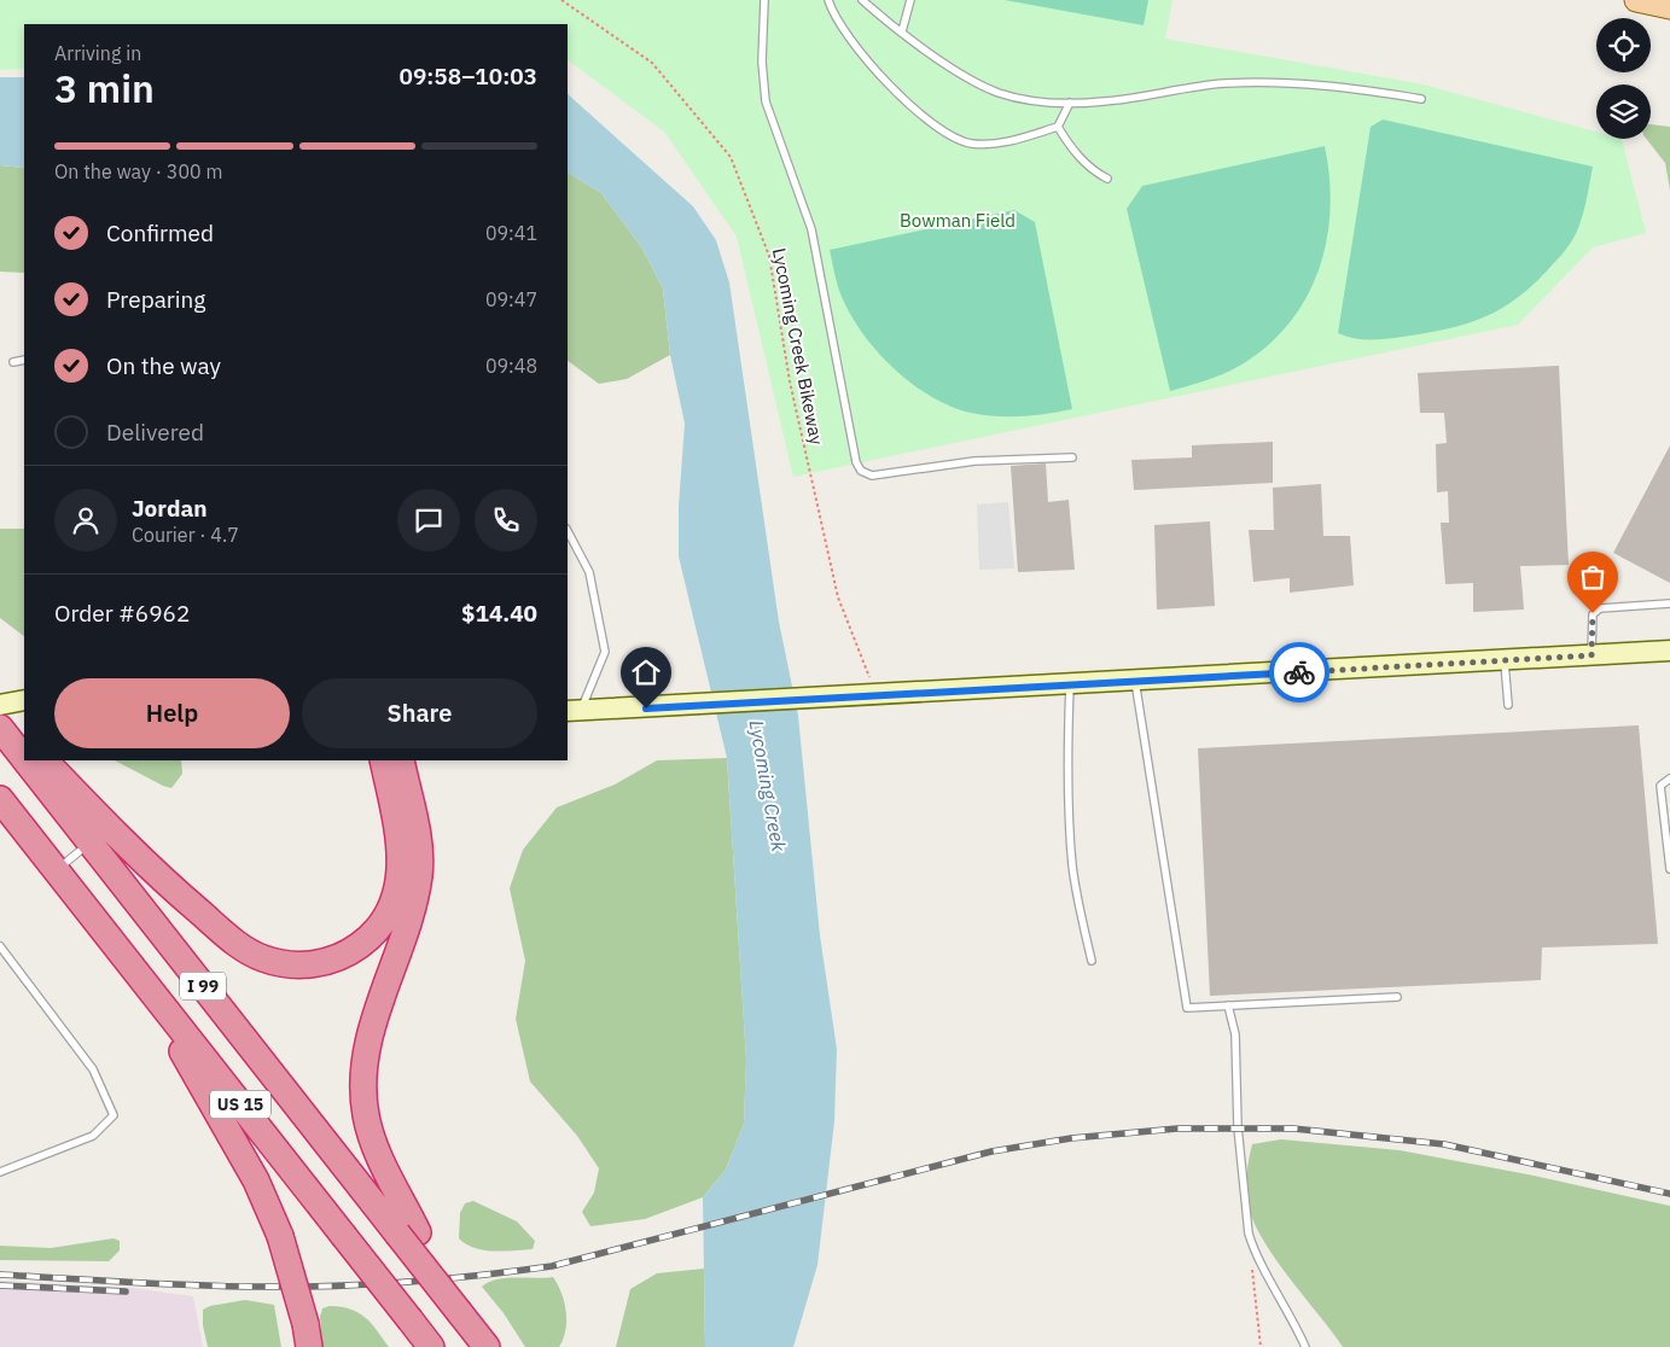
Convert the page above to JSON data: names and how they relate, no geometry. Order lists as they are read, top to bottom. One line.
{"streets":{"highway":["I 99","US 15"],"path":["Lycoming Creek Bikeway"]},"water":["Lycoming Creek"],"parks":["Bowman Field"],"page":{"heading":["3 min","Arriving in","09:58–10:03"],"panel":["Jordan","Courier · 4.7","Order #6962","$14.40"],"bar":"On the way · 300 m","list":[["Confirmed","09:41"],["Preparing","09:47"],["On the way","09:48"],"Delivered"],"buttons":["Help","Share"]}}
